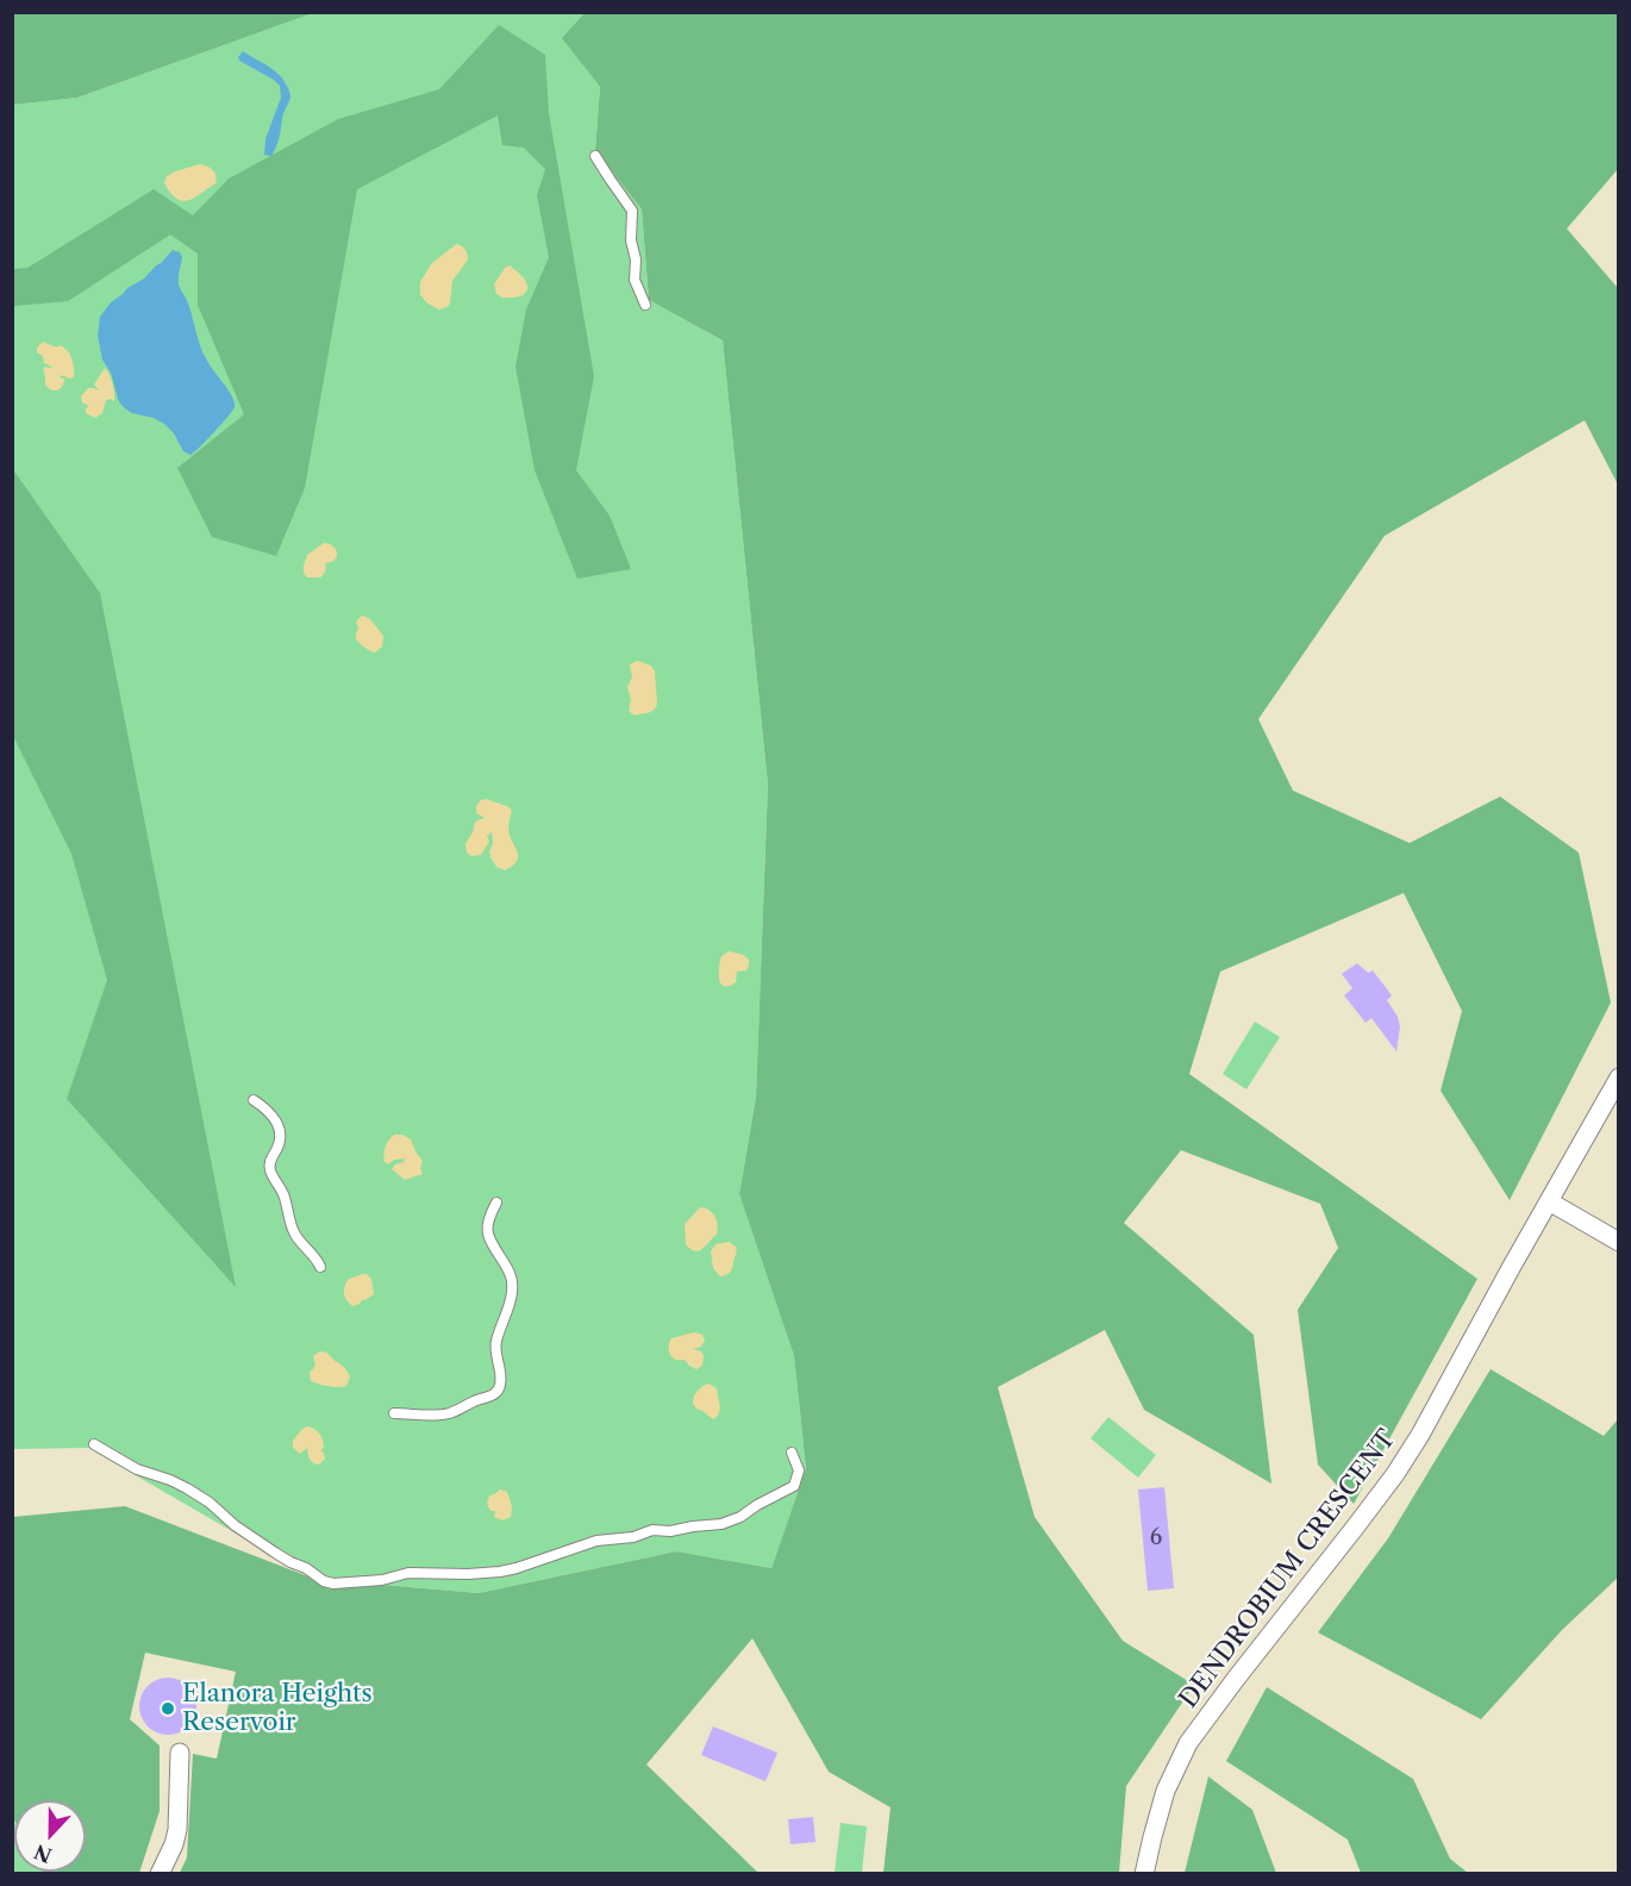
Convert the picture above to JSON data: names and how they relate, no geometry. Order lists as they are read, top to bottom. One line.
{"streets":{"street":["DENDROBIUM CRESCENT"]},"places":["Elanora Heights Reservoir"],"house_numbers":["6"],"north":"bottom"}
